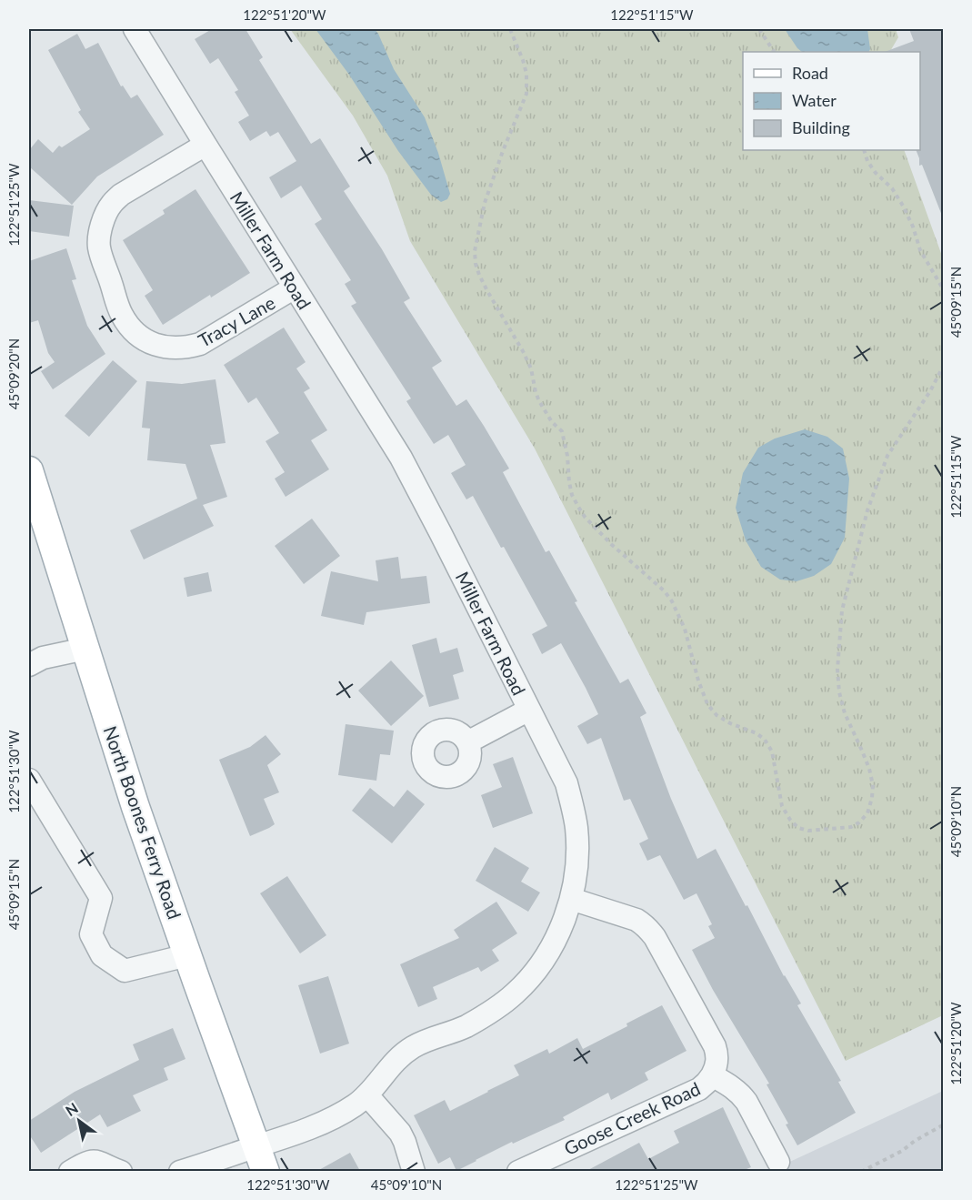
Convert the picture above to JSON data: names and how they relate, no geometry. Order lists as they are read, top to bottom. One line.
{"streets":{"main road":["North Boones Ferry Road"],"street":["Miller Farm Road","Tracy Lane","Goose Creek Road"]},"crossings":[["Miller Farm Road","Tracy Lane"],["Miller Farm Road","North Boones Ferry Road"],["Miller Farm Road","Goose Creek Road"]],"legend":["Road","Water","Building"],"north":"top left","coordinates":["122°51'20\"W","122°51'15\"W","122°51'25\"W","45°09'15\"N","45°09'20\"N","122°51'30\"W","45°09'10\"N"]}
